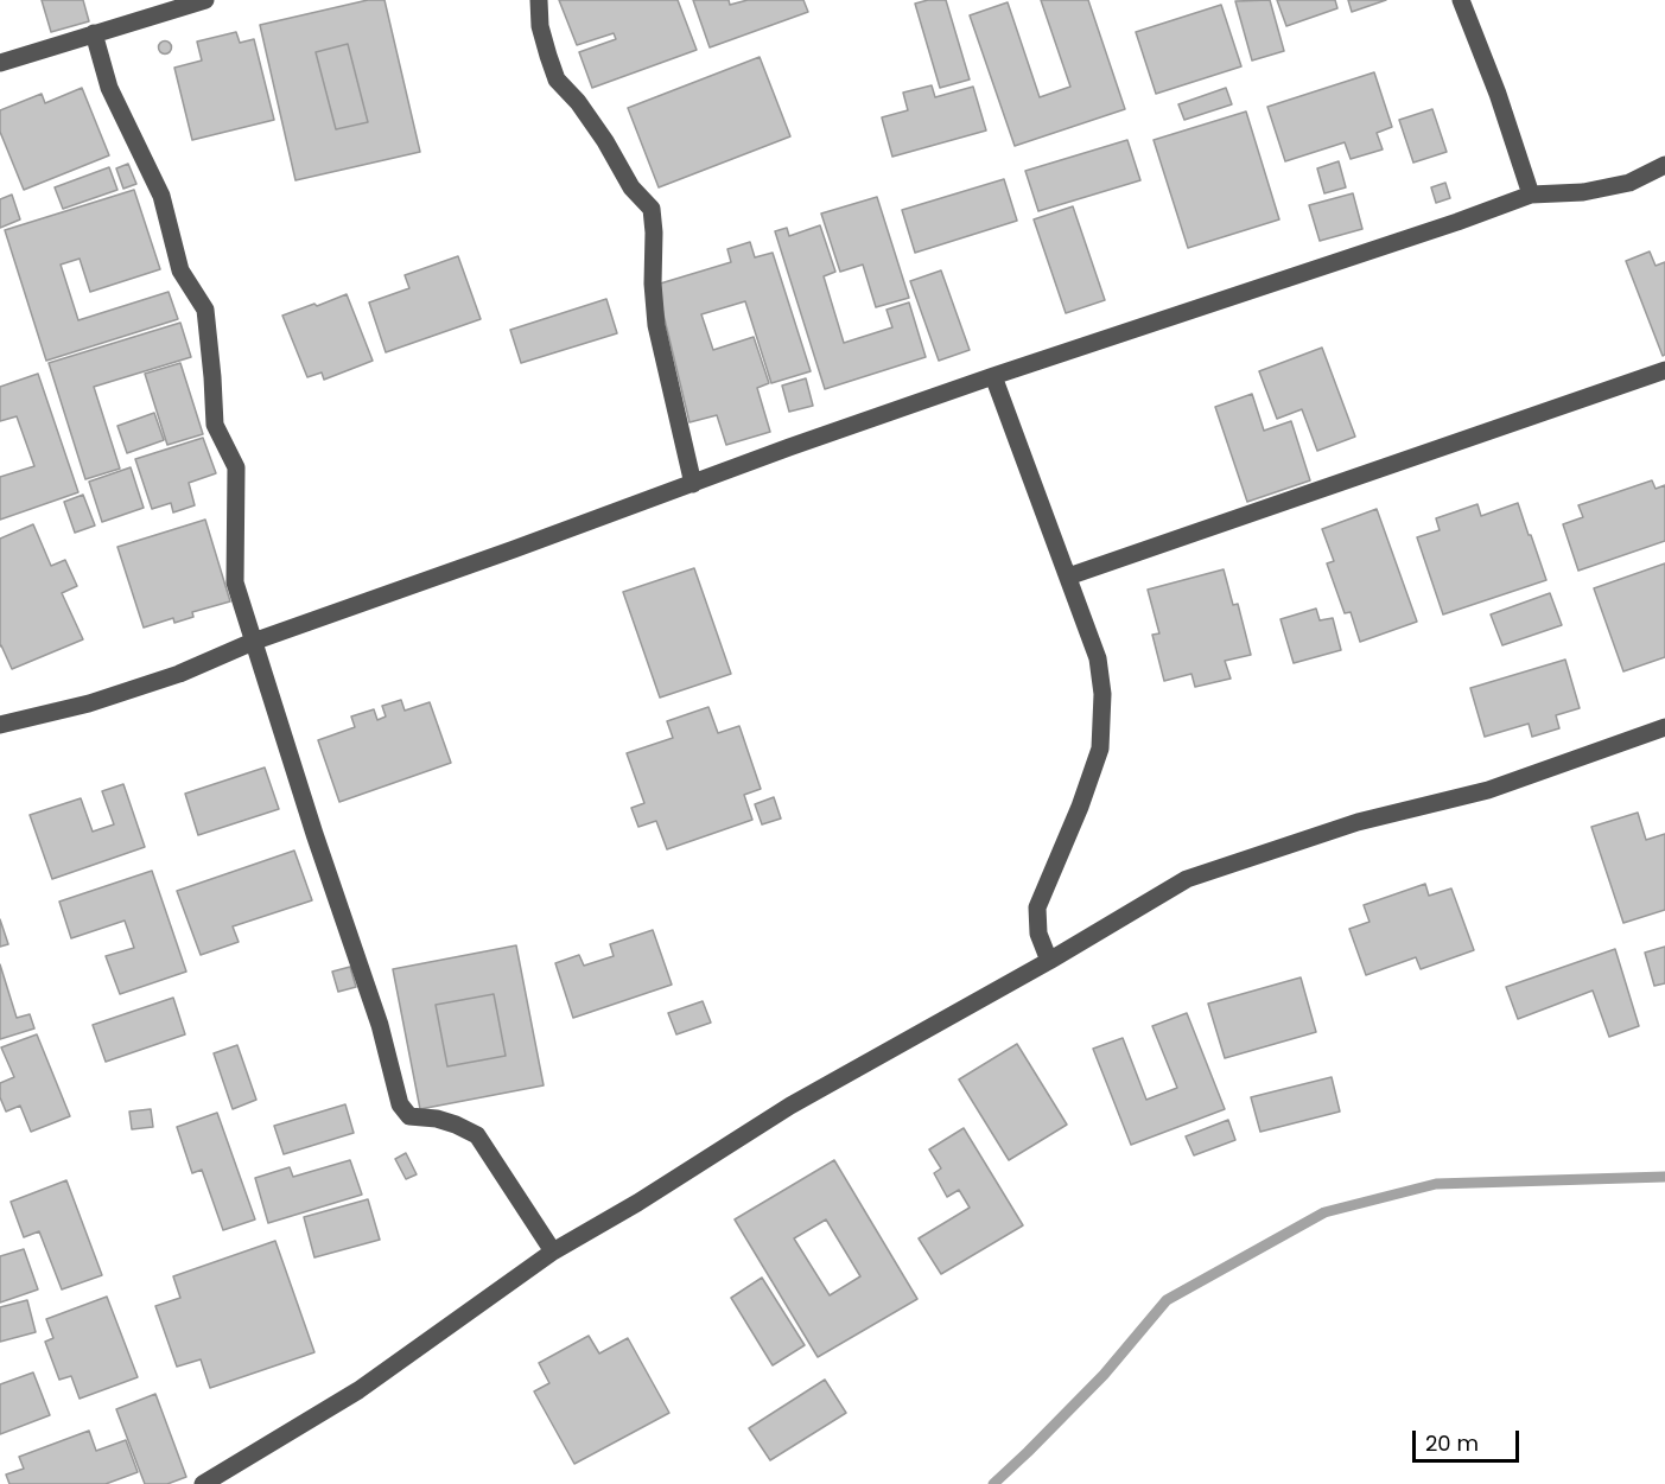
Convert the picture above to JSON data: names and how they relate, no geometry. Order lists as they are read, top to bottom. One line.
{"scale_bar":"20 m"}
